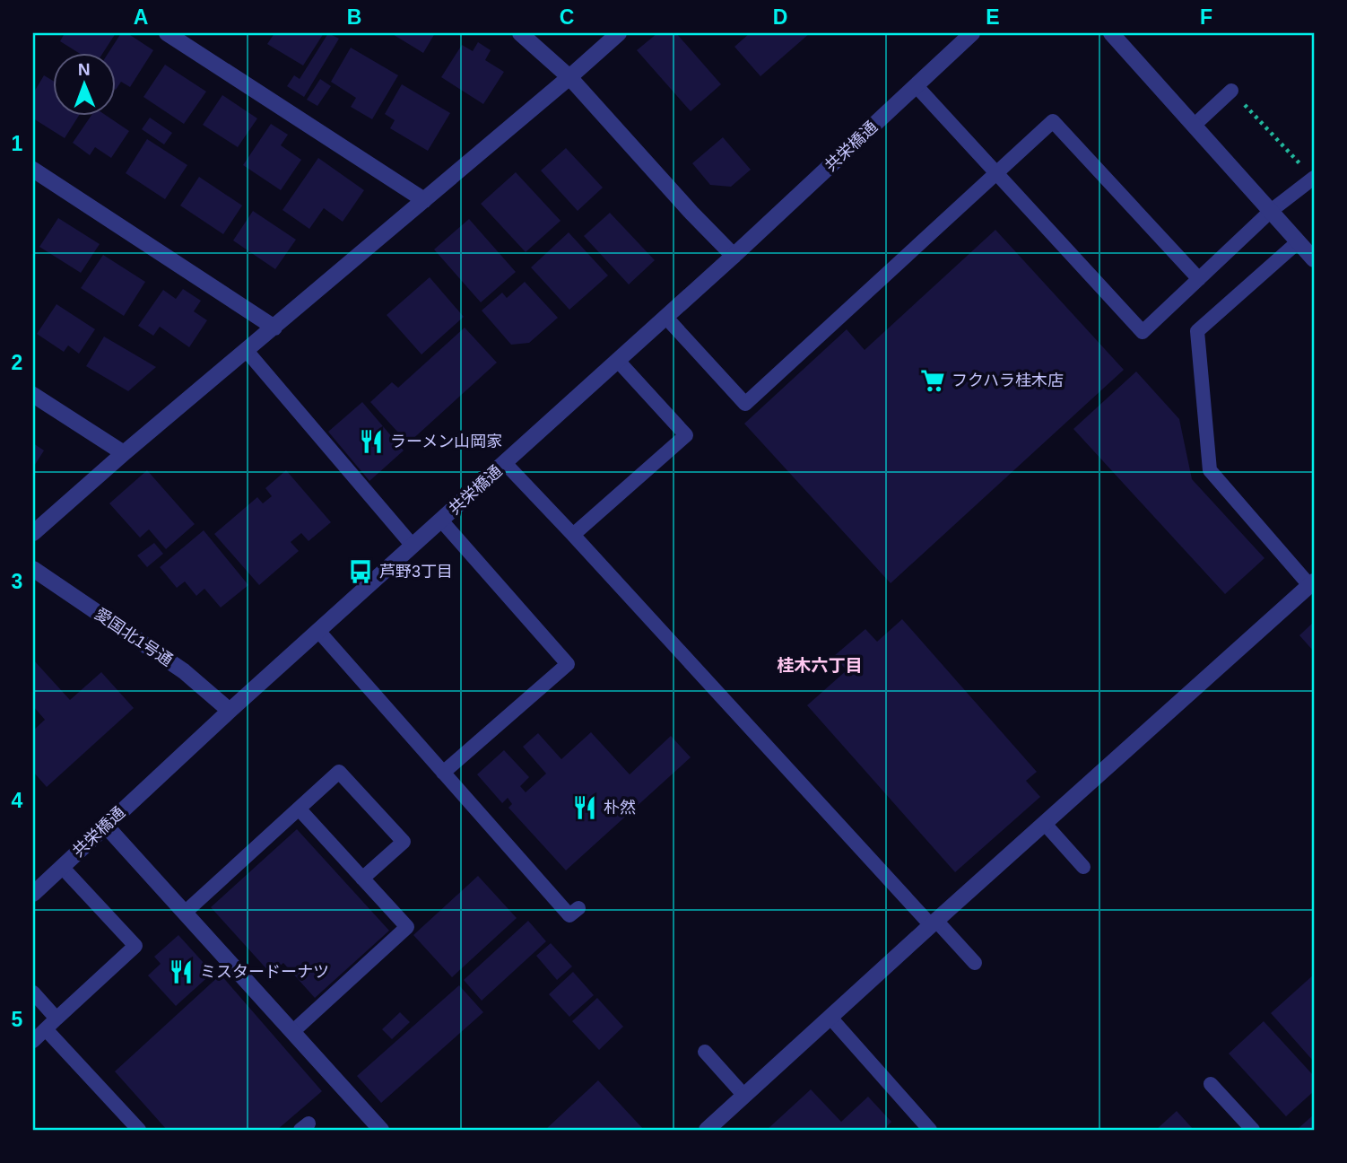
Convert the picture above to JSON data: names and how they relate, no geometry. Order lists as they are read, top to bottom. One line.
{"streets":{"street":["共栄橋通","愛国北1号通"]},"crossings":[["共栄橋通","愛国北1号通"]],"districts":["桂木六丁目"],"places":{"supermarket":["フクハラ桂木店"],"restaurant":["ラーメン山岡家","朴然","ミスタードーナツ"],"bus stop":["芦野3丁目"]},"north":"top","grid":{"columns":["A","B","C","D","E","F"],"rows":["1","2","3","4","5"]}}
